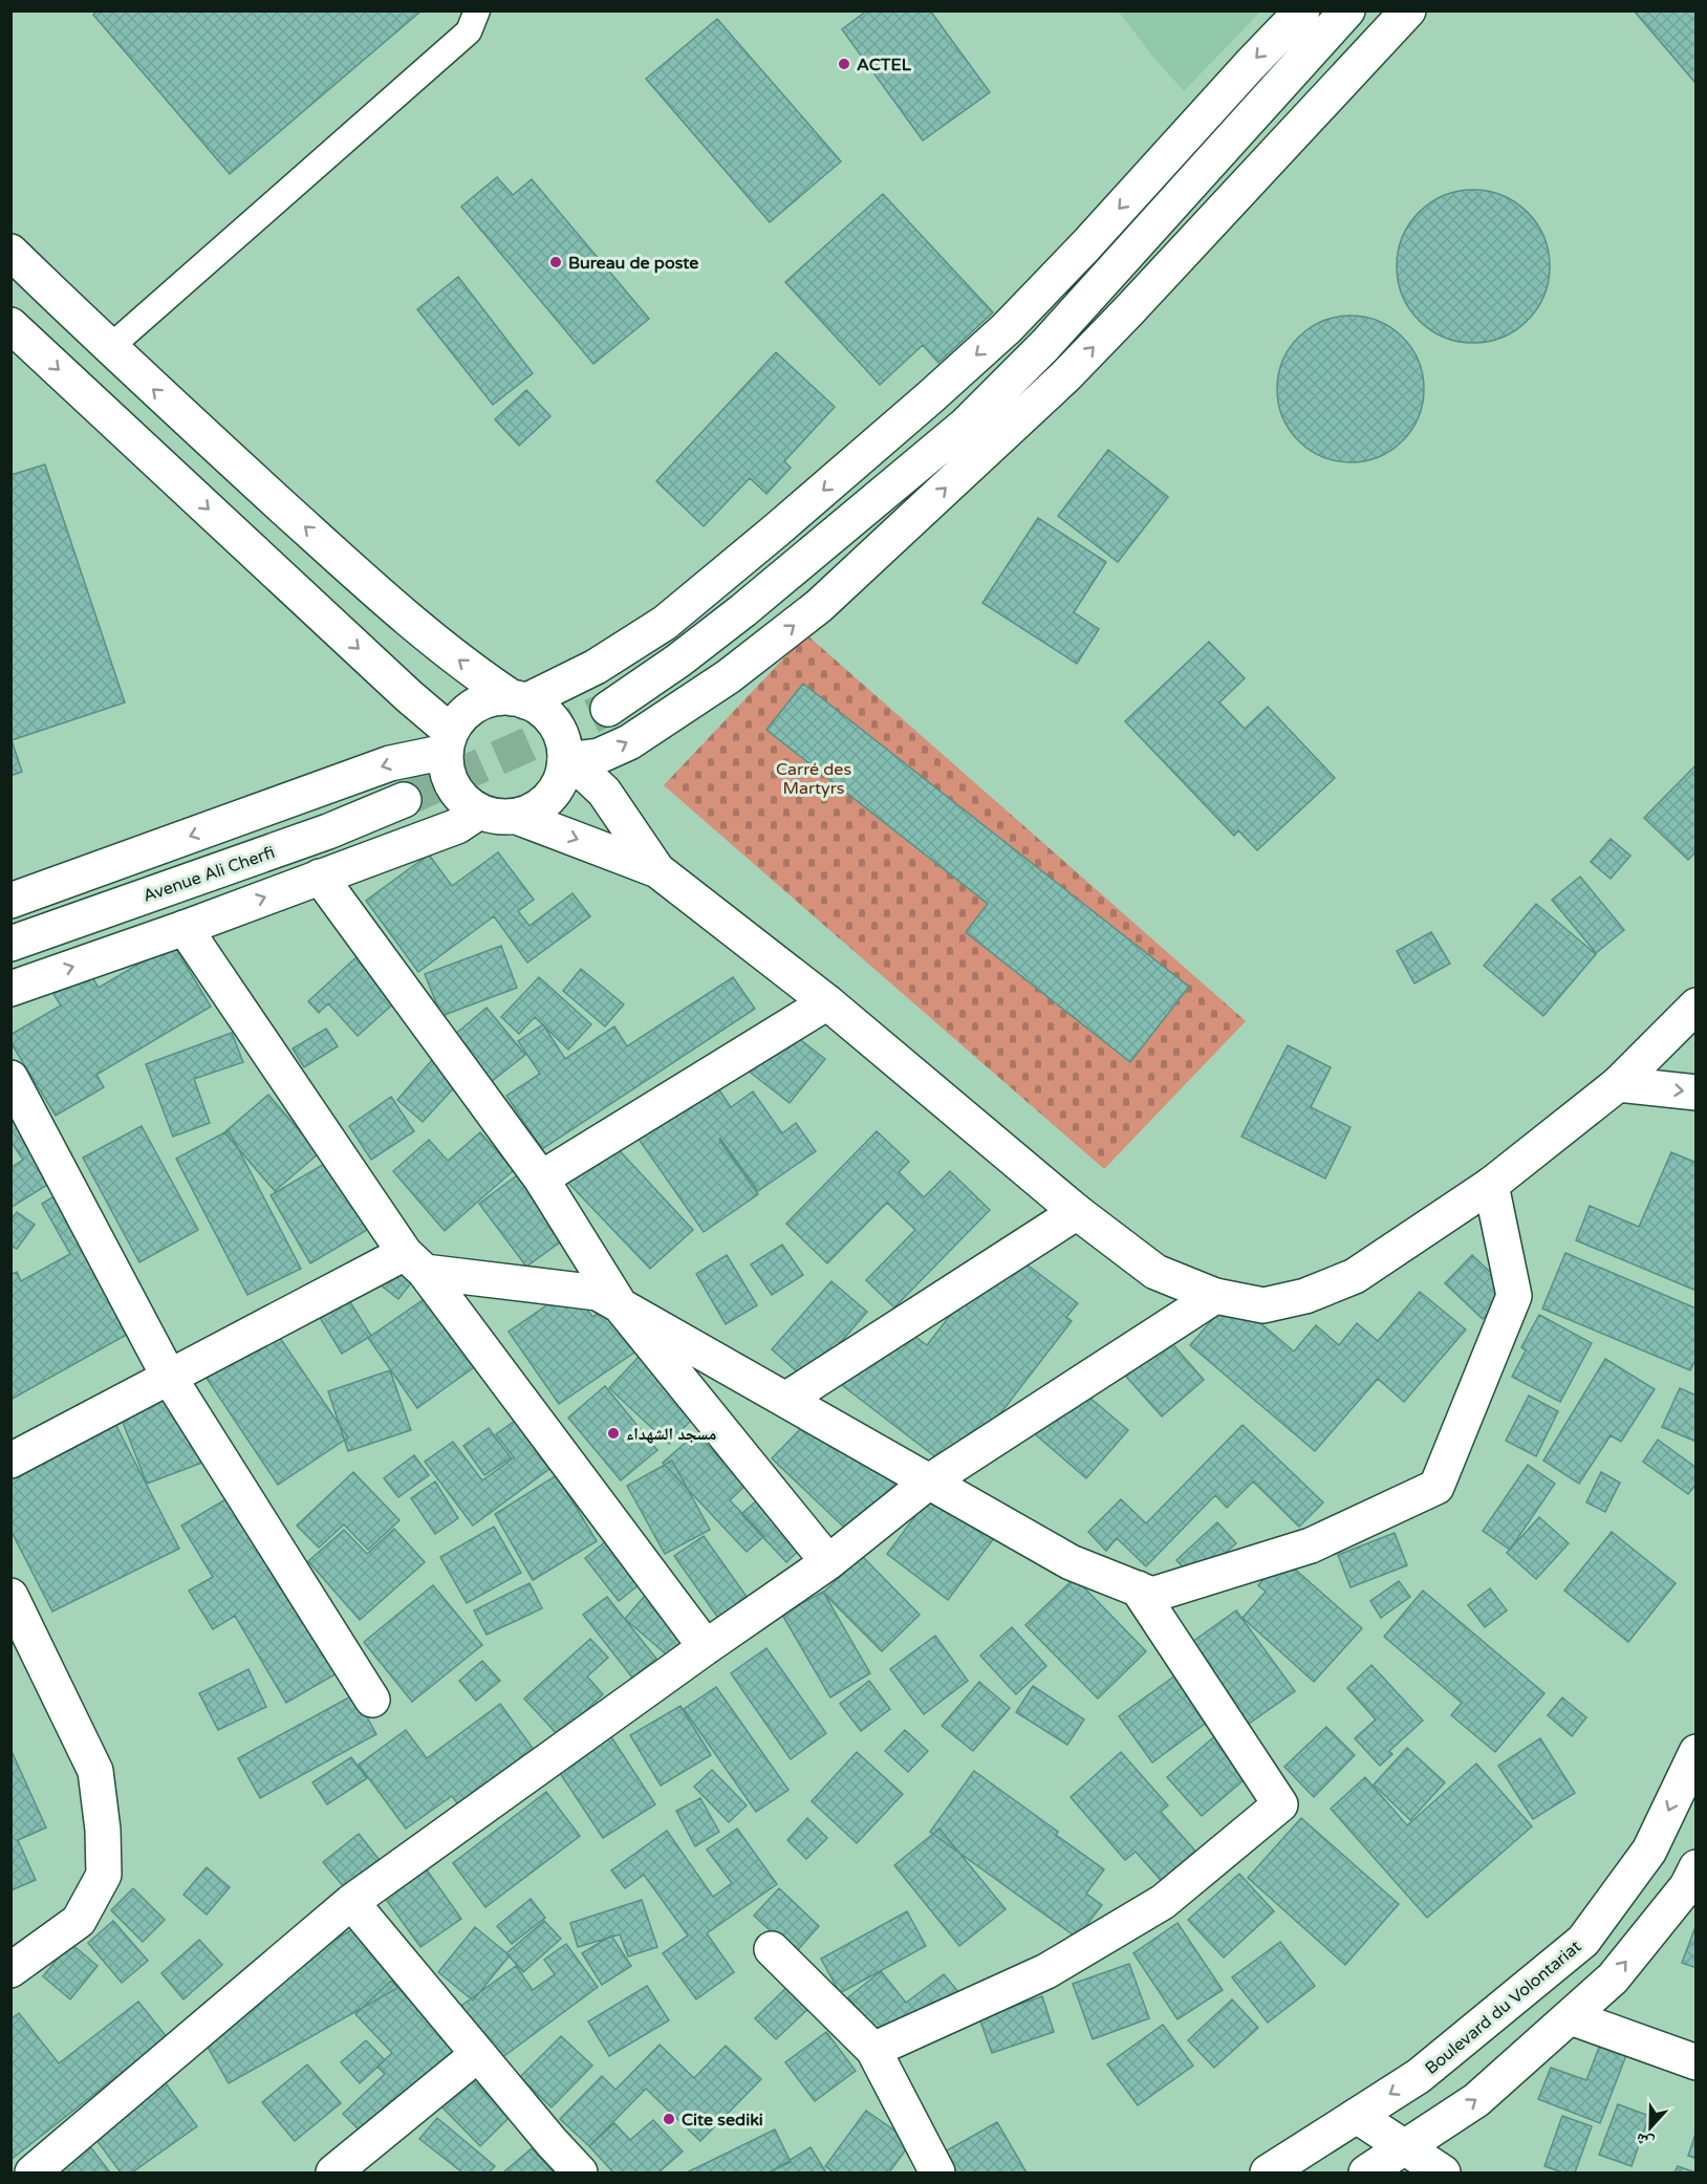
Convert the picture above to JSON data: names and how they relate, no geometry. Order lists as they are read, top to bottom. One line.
{"streets":{"street":["Avenue Ali Cherfi","Boulevard du Volontariat"]},"parks":["Carré des Martyrs"],"places":["ACTEL","Bureau de poste","مسجد الشهداء","Cite sediki"],"north":"bottom"}
